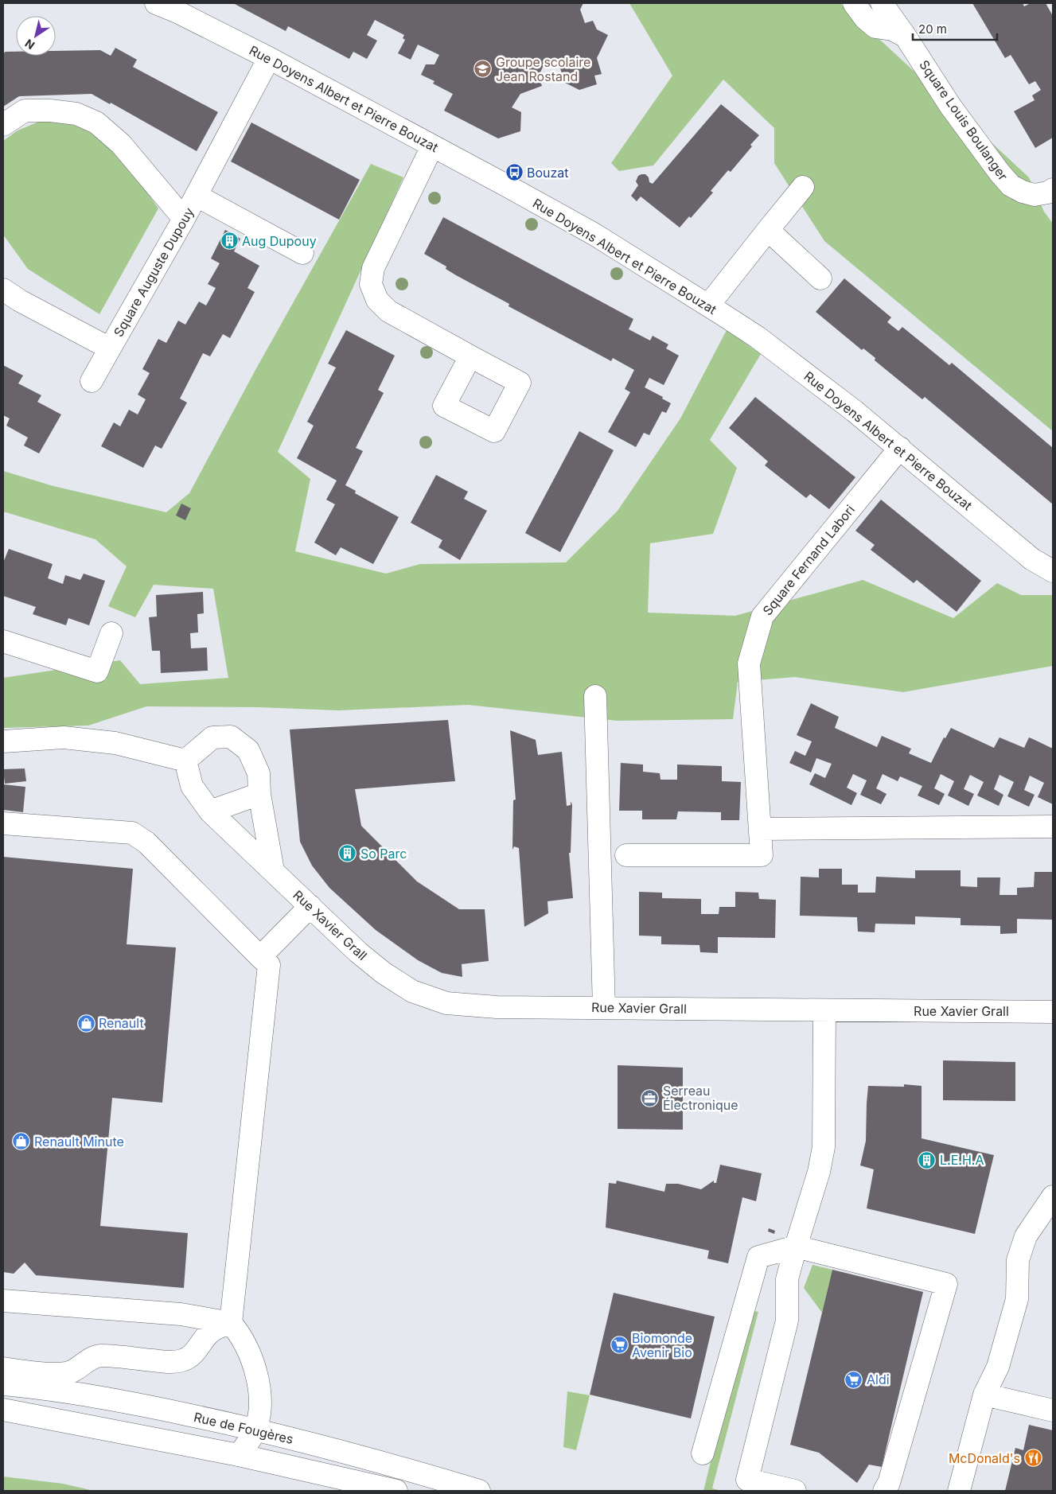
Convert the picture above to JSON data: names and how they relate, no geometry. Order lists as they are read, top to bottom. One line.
{"streets":{"street":["Rue Doyens Albert et Pierre Bouzat","Square Louis Boulanger","Square Auguste Dupouy","Square Fernand Labori","Rue Xavier Grall","Rue de Fougères"]},"crossings":[["Rue Doyens Albert et Pierre Bouzat","Square Auguste Dupouy"],["Rue Doyens Albert et Pierre Bouzat","Square Fernand Labori"]],"places":{"school or university":["Groupe scolaire Jean Rostand"],"bus stop":["Bouzat"],"building":["Aug Dupouy","So Parc","L.E.H.A"],"shop":["Renault","Renault Minute"],"office":["Serreau Électronique"],"supermarket":["Biomonde Avenir Bio","Aldi"],"restaurant":["McDonald's"]},"scale_bar":"20 m","north":"bottom left"}
